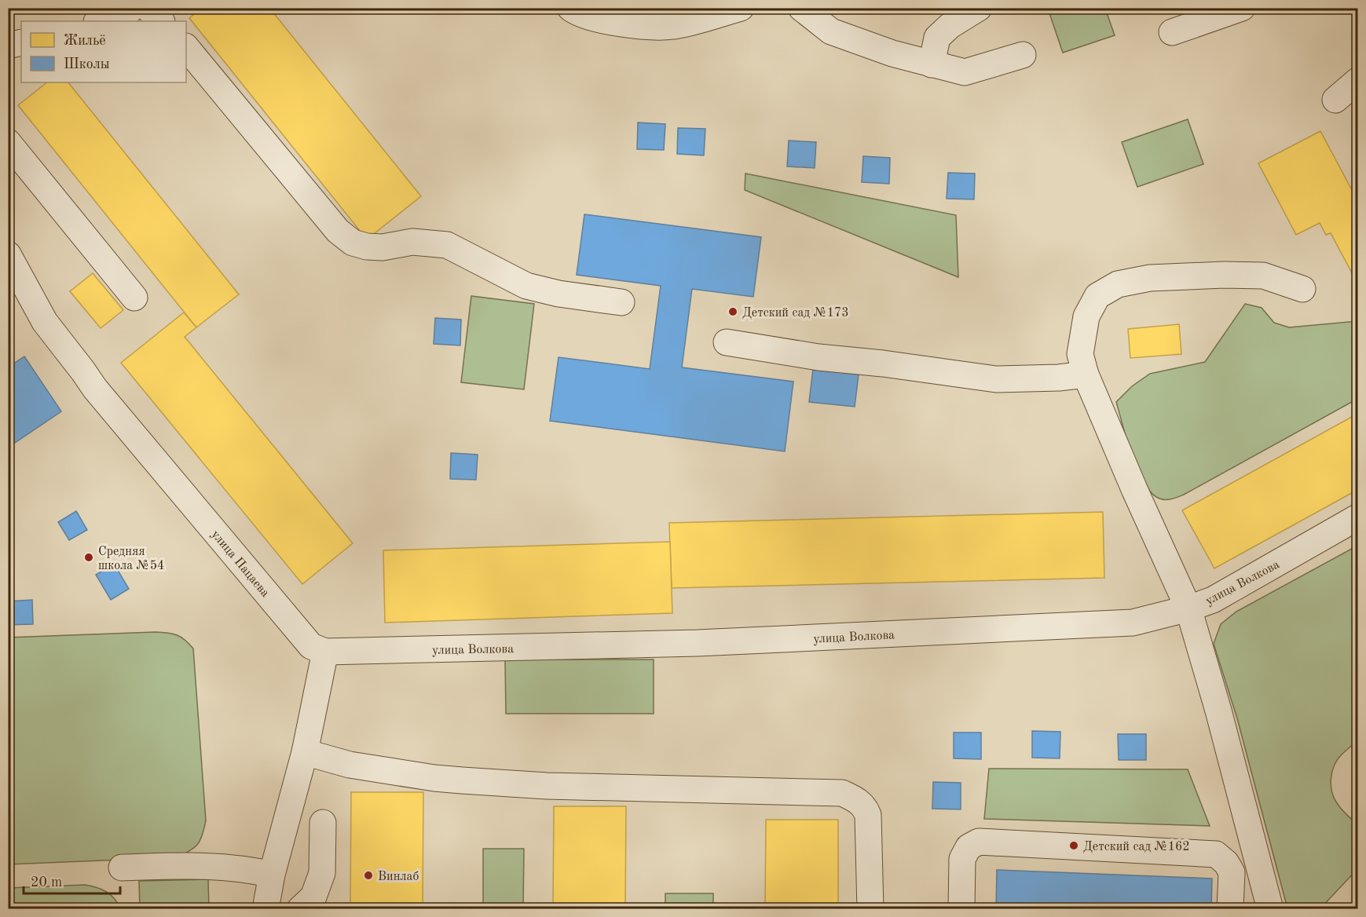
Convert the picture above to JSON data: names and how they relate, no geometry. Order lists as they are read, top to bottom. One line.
{"streets":{"street":["улица Пацаева","улица Волкова"]},"crossings":[["улица Пацаева","улица Волкова"]],"places":["Детский сад №173","Средняя школа №54","Детский сад №162","Винлаб"],"legend":["Жильё","Школы"],"scale_bar":"20 m"}
